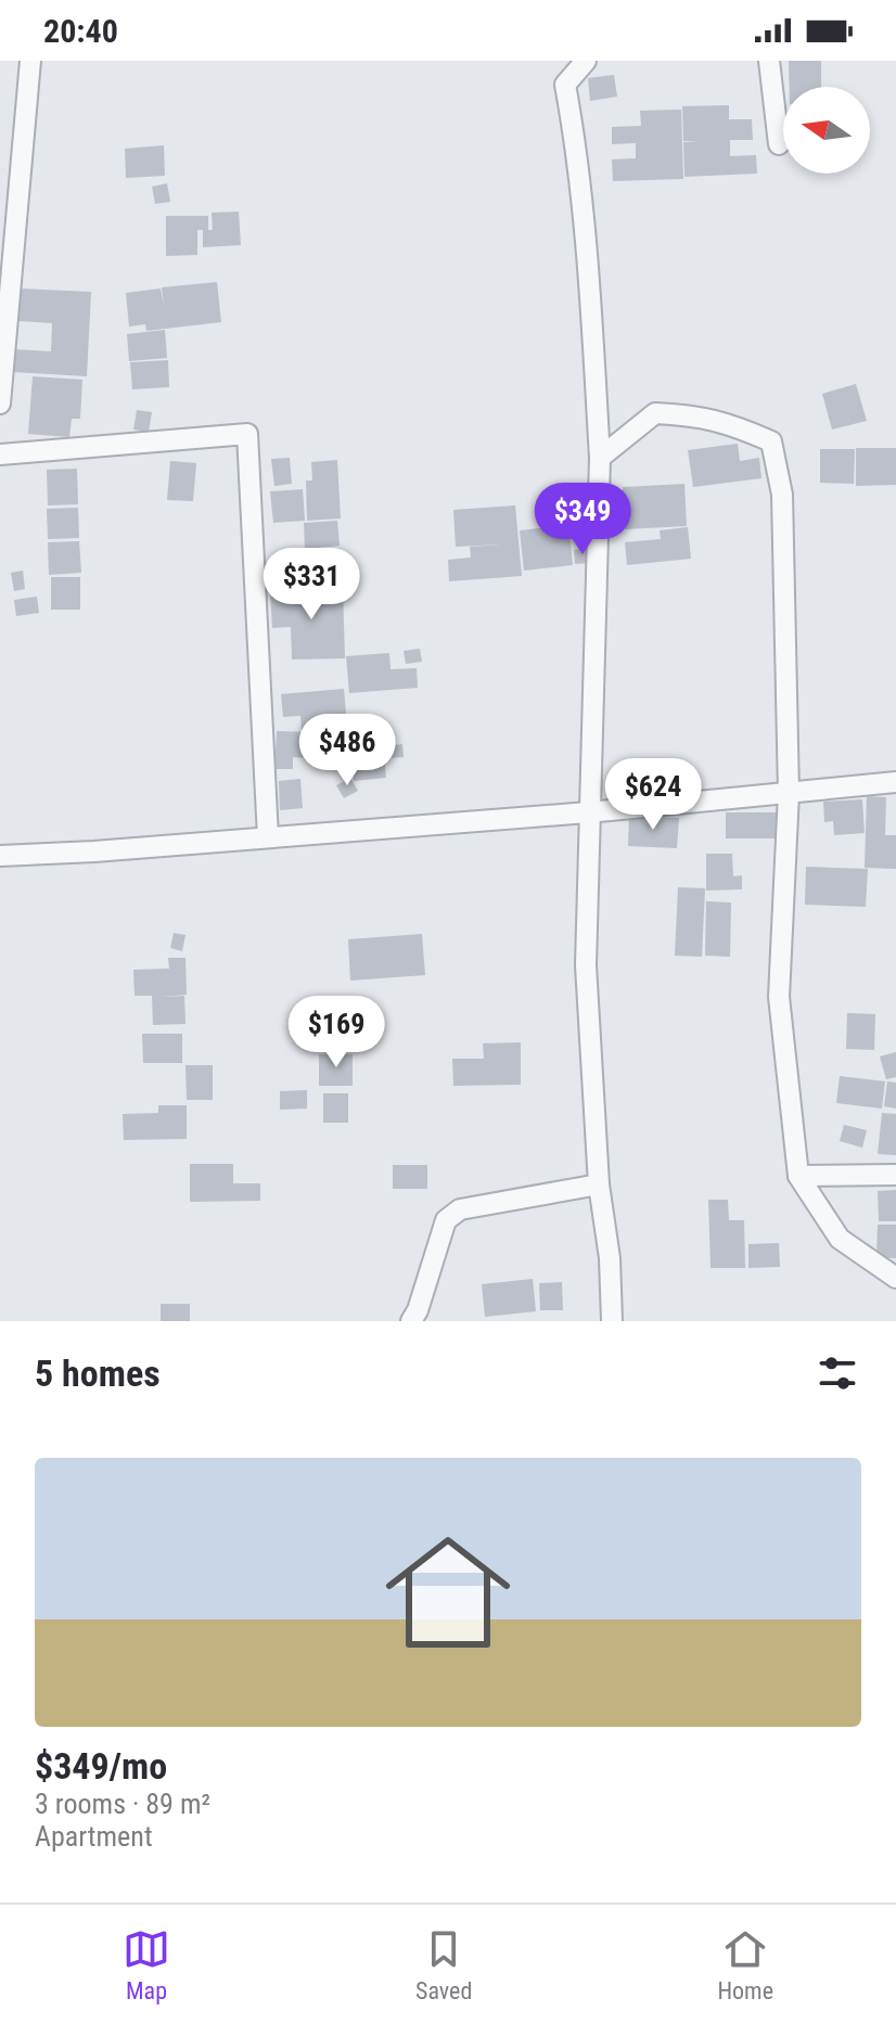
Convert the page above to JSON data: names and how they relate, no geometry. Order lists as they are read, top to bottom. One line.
{"north":"left","page":{"status":"20:40","price":["$349","$331","$486","$624","$169"],"heading":"5 homes","list":[{"name":"$349/mo","note":"3 rooms · 89 m² · Apartment"}],"tabs":["Map","Saved","Home"]}}
